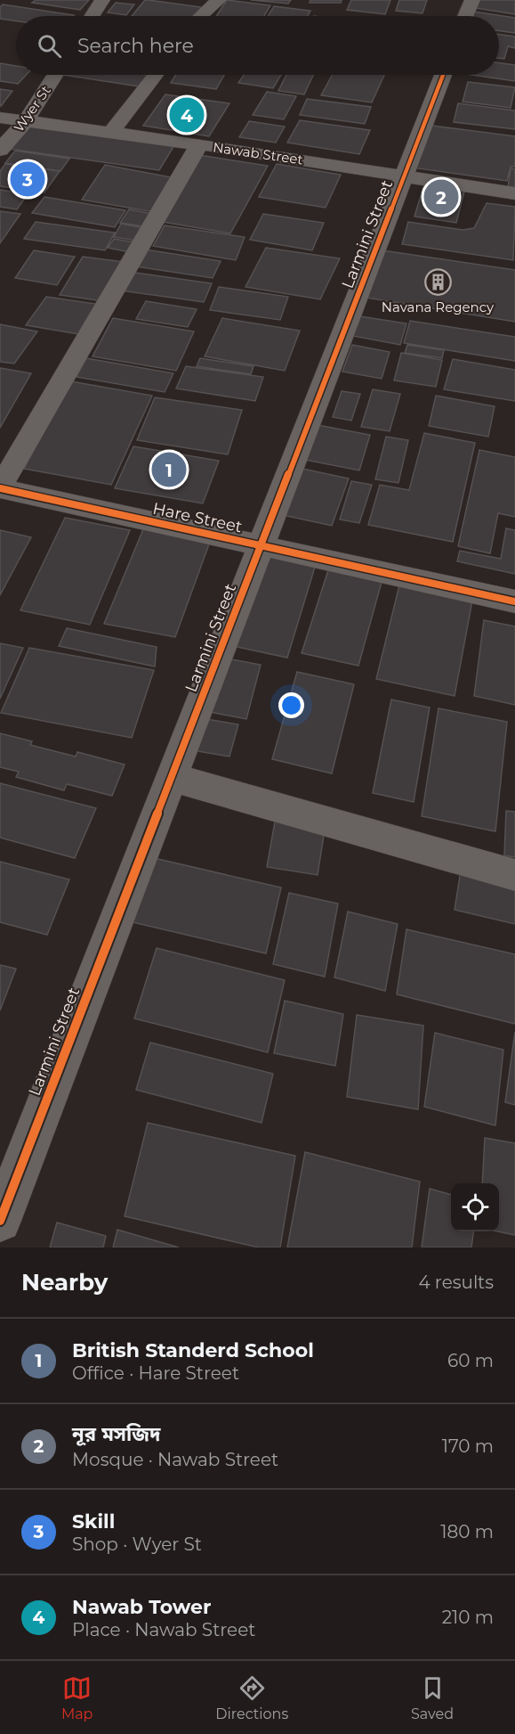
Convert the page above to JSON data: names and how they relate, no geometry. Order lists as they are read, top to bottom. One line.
{"streets":{"street":["Wyer St","Nawab Street","Larmini Street","Hare Street"]},"crossings":[["Wyer St","Nawab Street"],["Nawab Street","Larmini Street"],["Larmini Street","Hare Street"]],"places":{"building":["Navana Regency"]},"page":{"search":"Search here","pins":["4","3","2","1"],"heading":["Nearby","4 results"],"list":[{"mark":"1","name":"British Standerd School","note":"Office · Hare Street","value":"60 m"},{"mark":"2","name":"নূর মসজিদ","note":"Mosque · Nawab Street","value":"170 m"},{"mark":"3","name":"Skill","note":"Shop · Wyer St","value":"180 m"},{"mark":"4","name":"Nawab Tower","note":"Place · Nawab Street","value":"210 m"}],"nav":["Map","Directions","Saved"]}}
